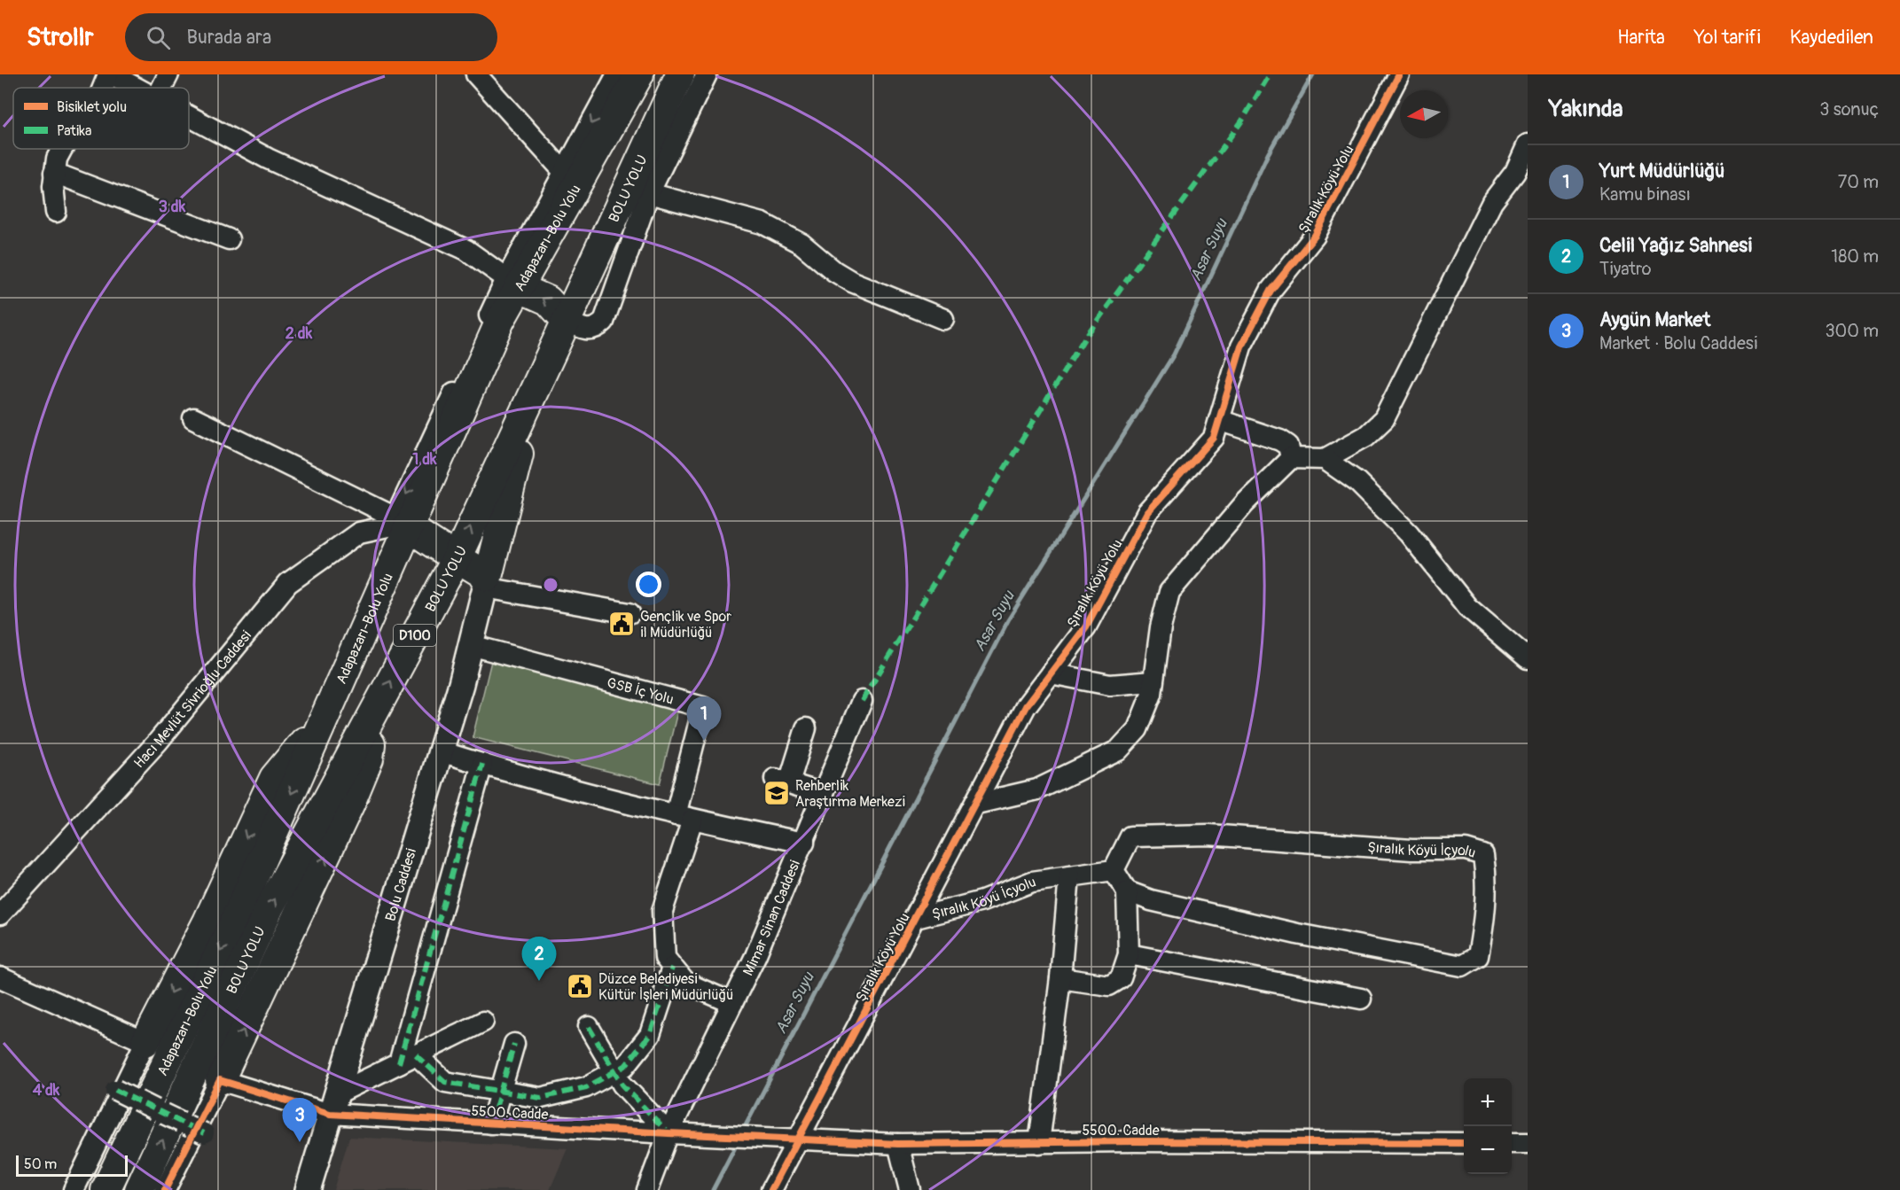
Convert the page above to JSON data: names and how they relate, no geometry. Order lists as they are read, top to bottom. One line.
{"streets":{"highway":["BOLU YOLU","Adapazarı-Bolu Yolu","D100"],"main road":["Bolu Caddesi"],"street":["Şıralık Köyü Yolu","GSB İç Yolu","Hacı Mevlüt Sivrioğlu Caddesi","Şıralık Köyü İçyolu","Mimar Sinan Caddesi","5500. Cadde"]},"crossings":[["Şıralık Köyü Yolu","Şıralık Köyü İçyolu"],["Şıralık Köyü Yolu","5500. Cadde"],["Adapazarı-Bolu Yolu","Hacı Mevlüt Sivrioğlu Caddesi"],["GSB İç Yolu","Bolu Caddesi"],["Bolu Caddesi","5500. Cadde"],["Mimar Sinan Caddesi","5500. Cadde"]],"water":["Asar Suyu"],"places":{"public building":["Gençlik ve Spor il Müdürlüğü","Düzce Belediyesi Kültür İşleri Müdürlüğü"],"school or university":["Rehberlik Araştırma Merkezi"]},"legend":["Bisiklet yolu","Patika"],"scale_bar":"50 m","north":"left","page":{"header":"Strollr","search":"Burada ara","nav":["Harita","Yol tarifi","Kaydedilen"],"heading":["Yakında","3 sonuç"],"list":[{"mark":"1","name":"Yurt Müdürlüğü","note":"Kamu binası","value":"70 m"},{"mark":"2","name":"Celil Yağız Sahnesi","note":"Tiyatro","value":"180 m"},{"mark":"3","name":"Aygün Market","note":"Market · Bolu Caddesi","value":"300 m"}],"pins":["1","2","3"],"map_buttons":["+","−"],"scale":"50 m"},"rings":["3 dk","2 dk","1 dk","4 dk"]}
